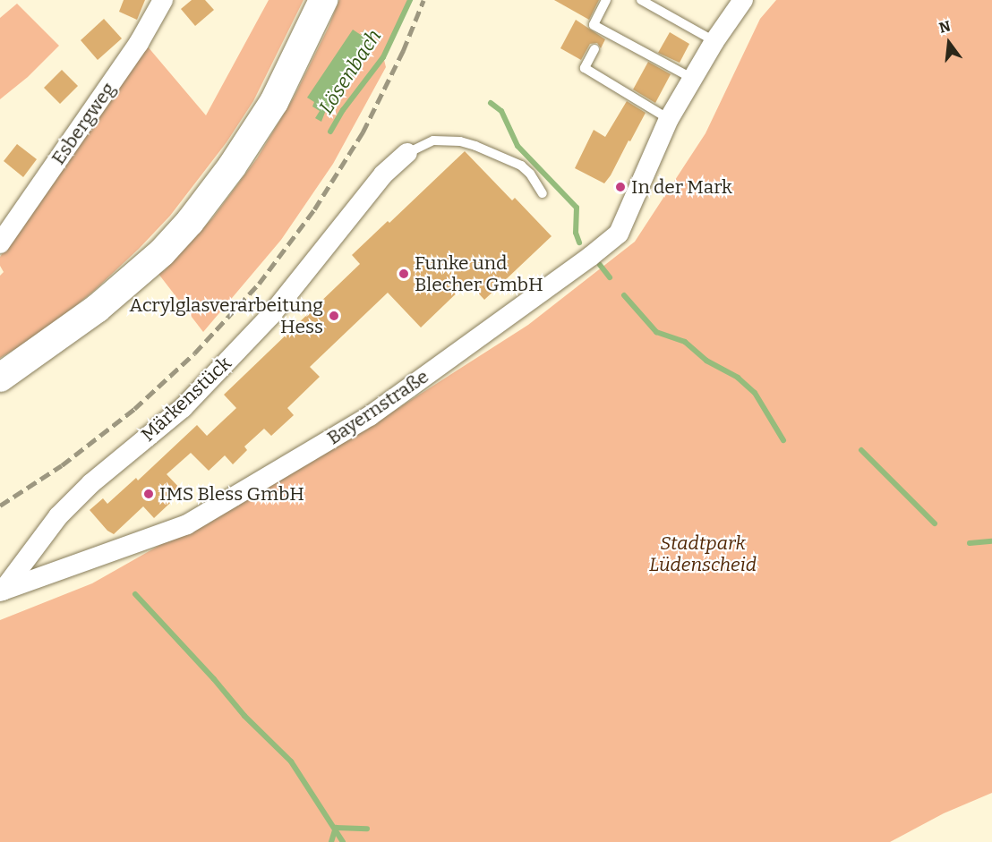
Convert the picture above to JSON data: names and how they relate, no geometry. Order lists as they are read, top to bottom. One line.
{"streets":{"street":["Esbergweg","Märkenstück","Bayernstraße"]},"crossings":[["Märkenstück","Bayernstraße"]],"water":["Lösenbach"],"parks":["Stadtpark Lüdenscheid"],"places":["In der Mark","Funke und Blecher GmbH","Acrylglasverarbeitung Hess","IMS Bless GmbH"],"north":"top"}
